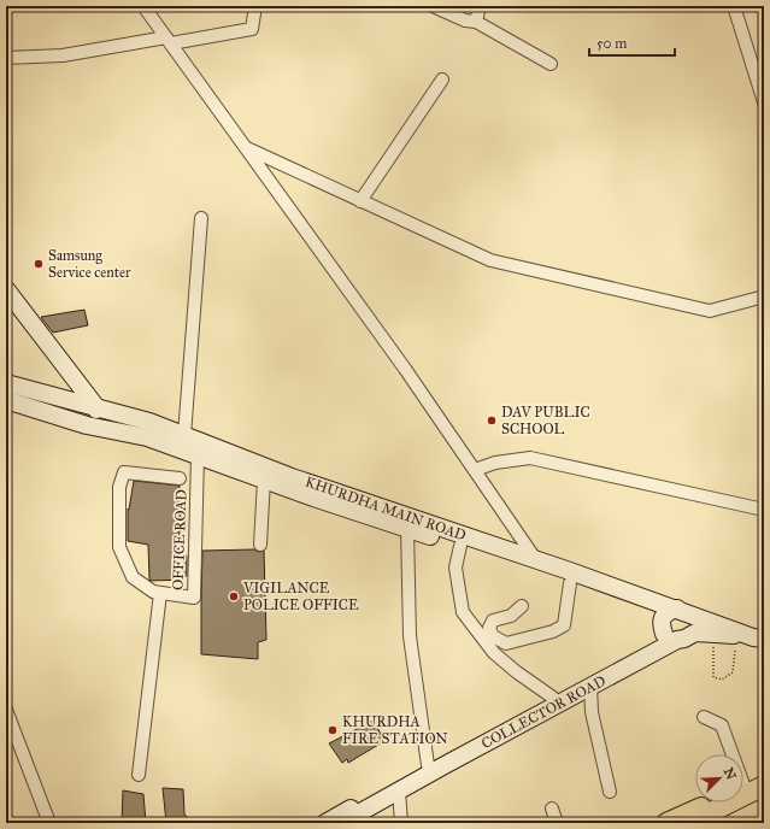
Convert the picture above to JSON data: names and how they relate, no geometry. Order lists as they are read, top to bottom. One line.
{"streets":{"main road":["KHURDHA MAIN ROAD","COLLECTOR ROAD"],"street":["OFFICE ROAD"]},"crossings":[["KHURDHA MAIN ROAD","OFFICE ROAD"],["KHURDHA MAIN ROAD","COLLECTOR ROAD"]],"places":["Samsung Service center","DAV PUBLIC SCHOOL","VIGILANCE POLICE OFFICE","KHURDHA FIRE STATION"],"scale_bar":"50 m","north":"top right"}
